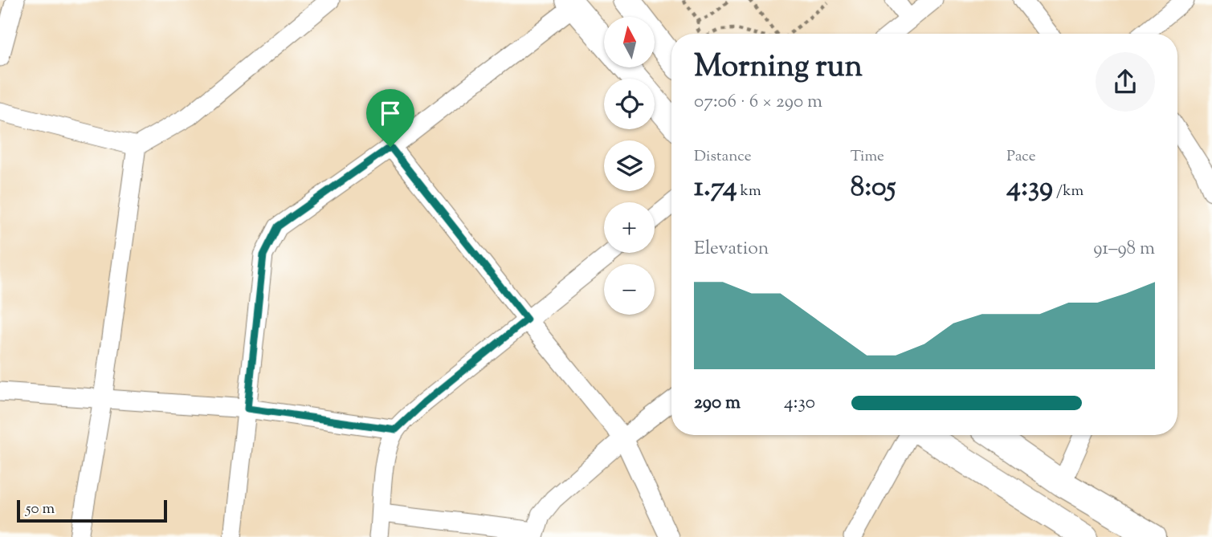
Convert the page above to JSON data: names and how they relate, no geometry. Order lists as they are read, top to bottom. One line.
{"scale_bar":"50 m","north":"top","page":{"map_buttons":["+","−"],"heading":["Morning run","07:06 · 6 × 290 m"],"stats":[["Distance","1.74 km"],["Time","8:05"],["Pace","4:39 /km"]],"chart":["Elevation","91–98 m"],"list":[{"name":"290 m","note":"4:30"}],"scale":"50 m"}}
